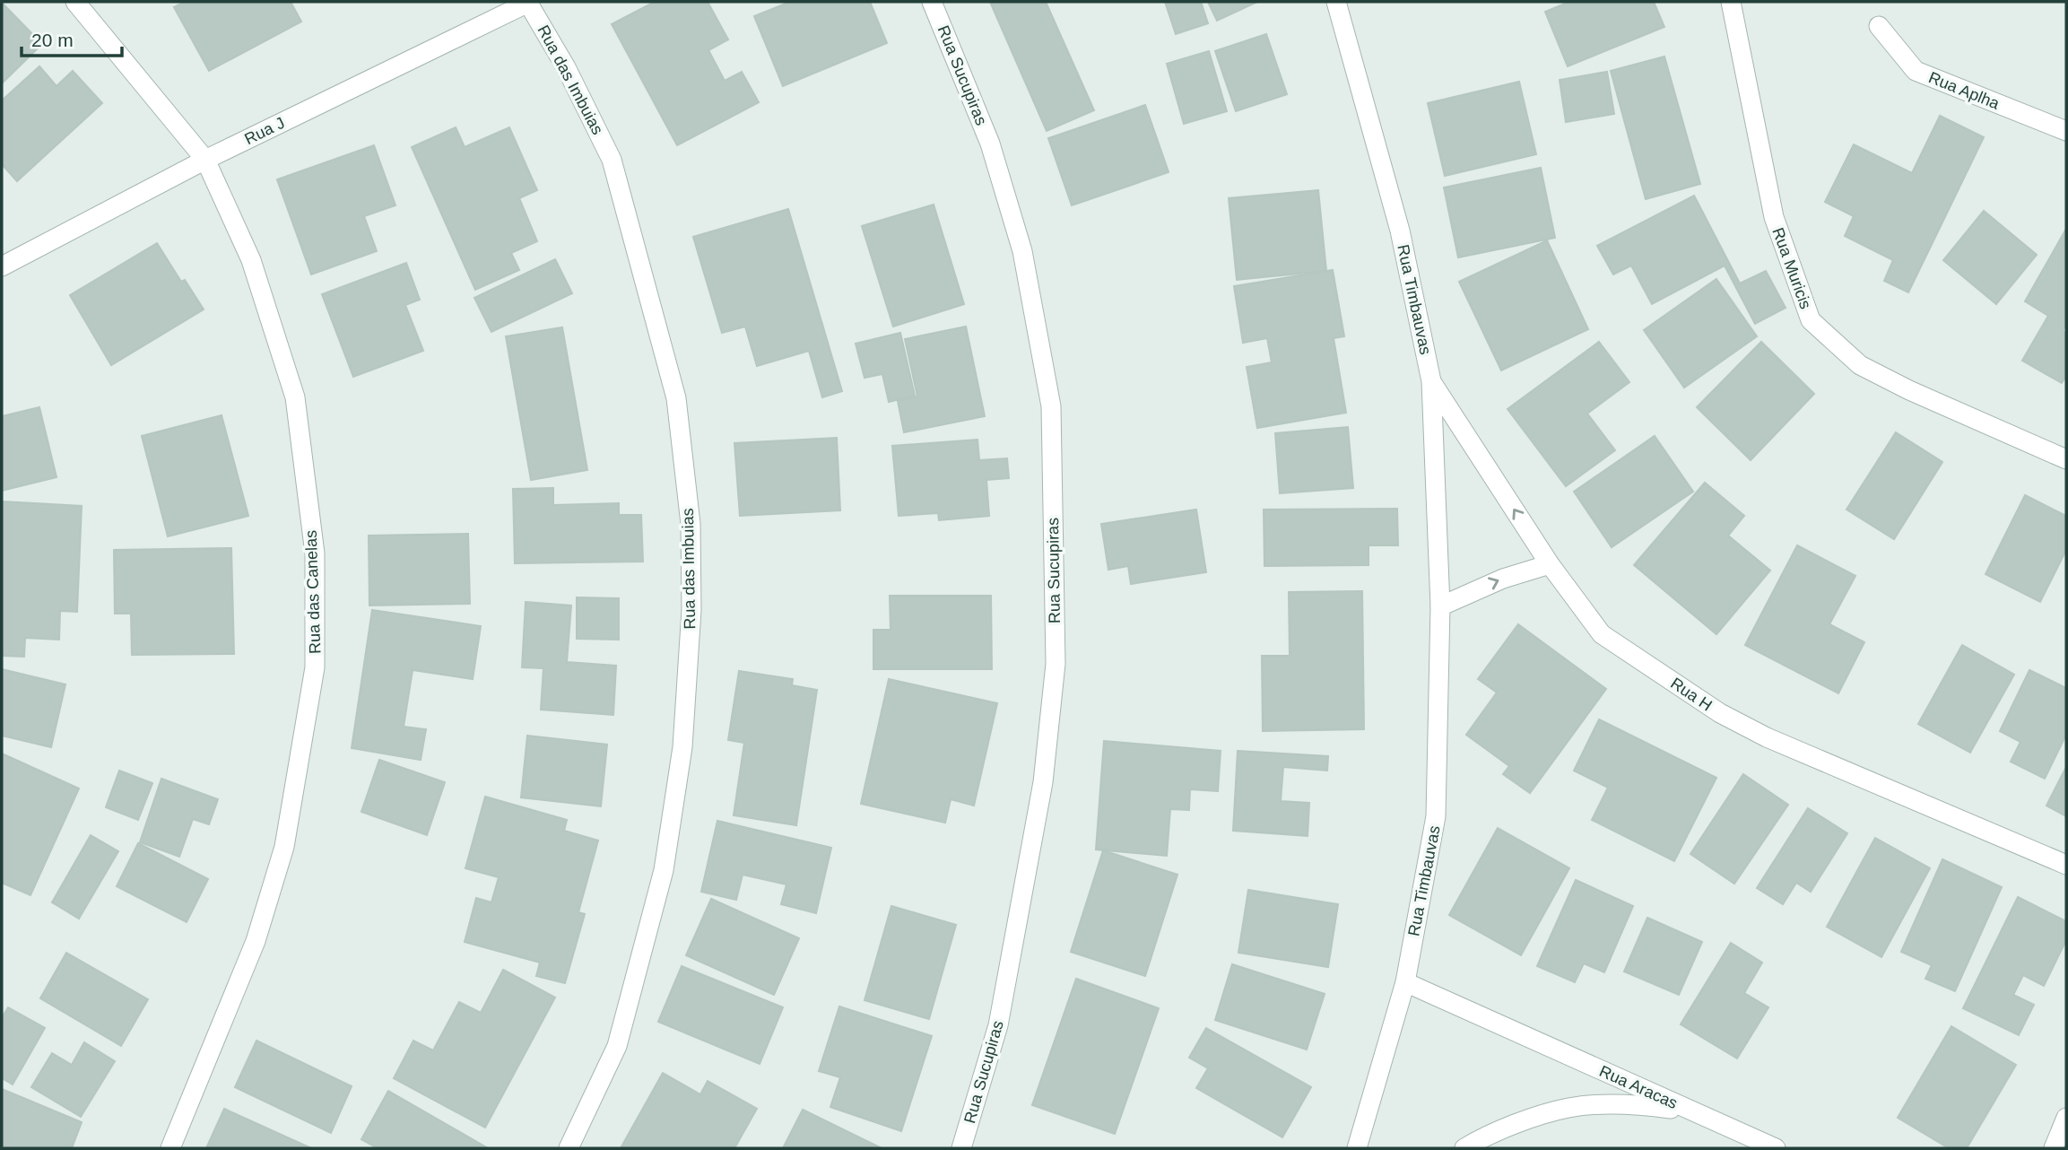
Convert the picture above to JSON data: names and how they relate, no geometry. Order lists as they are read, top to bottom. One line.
{"streets":{"street":["Rua Sucupiras","Rua das Imbuias","Rua Aplha","Rua J","Rua Muricis","Rua Timbauvas","Rua das Canelas","Rua H","Rua Aracas"]},"crossings":[["Rua das Imbuias","Rua J"],["Rua J","Rua das Canelas"],["Rua Timbauvas","Rua H"],["Rua Timbauvas","Rua Aracas"]],"scale_bar":"20 m"}
